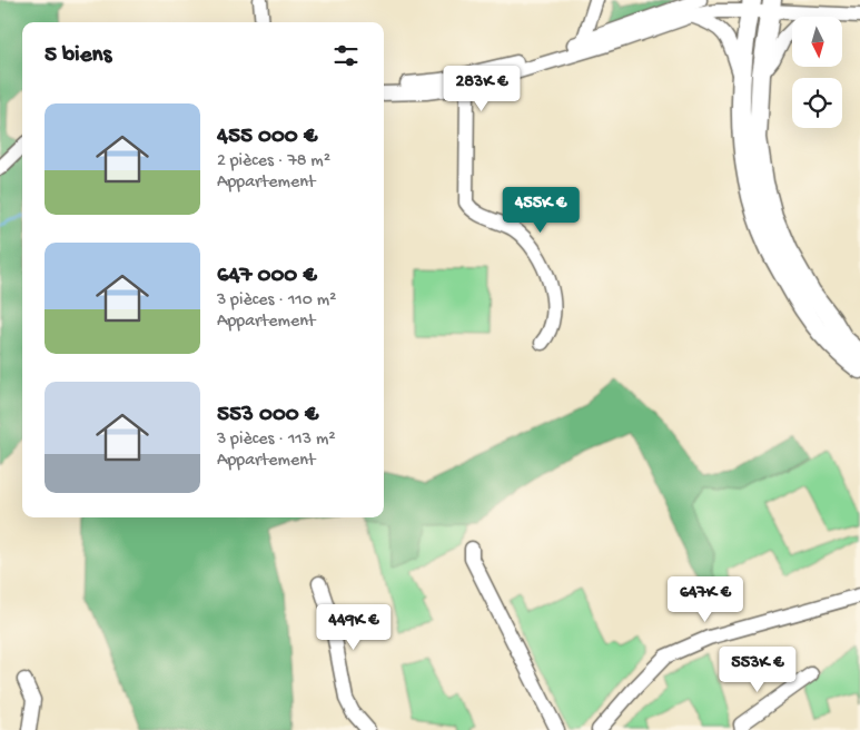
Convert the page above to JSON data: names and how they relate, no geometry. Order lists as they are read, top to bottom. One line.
{"north":"bottom","page":{"heading":"5 biens","price":["283K €","455K €","647K €","449K €","553K €"],"list":[{"name":"455 000 €","note":"2 pièces · 78 m² · Appartement"},{"name":"647 000 €","note":"3 pièces · 110 m² · Appartement"},{"name":"553 000 €","note":"3 pièces · 113 m² · Appartement"}]}}
